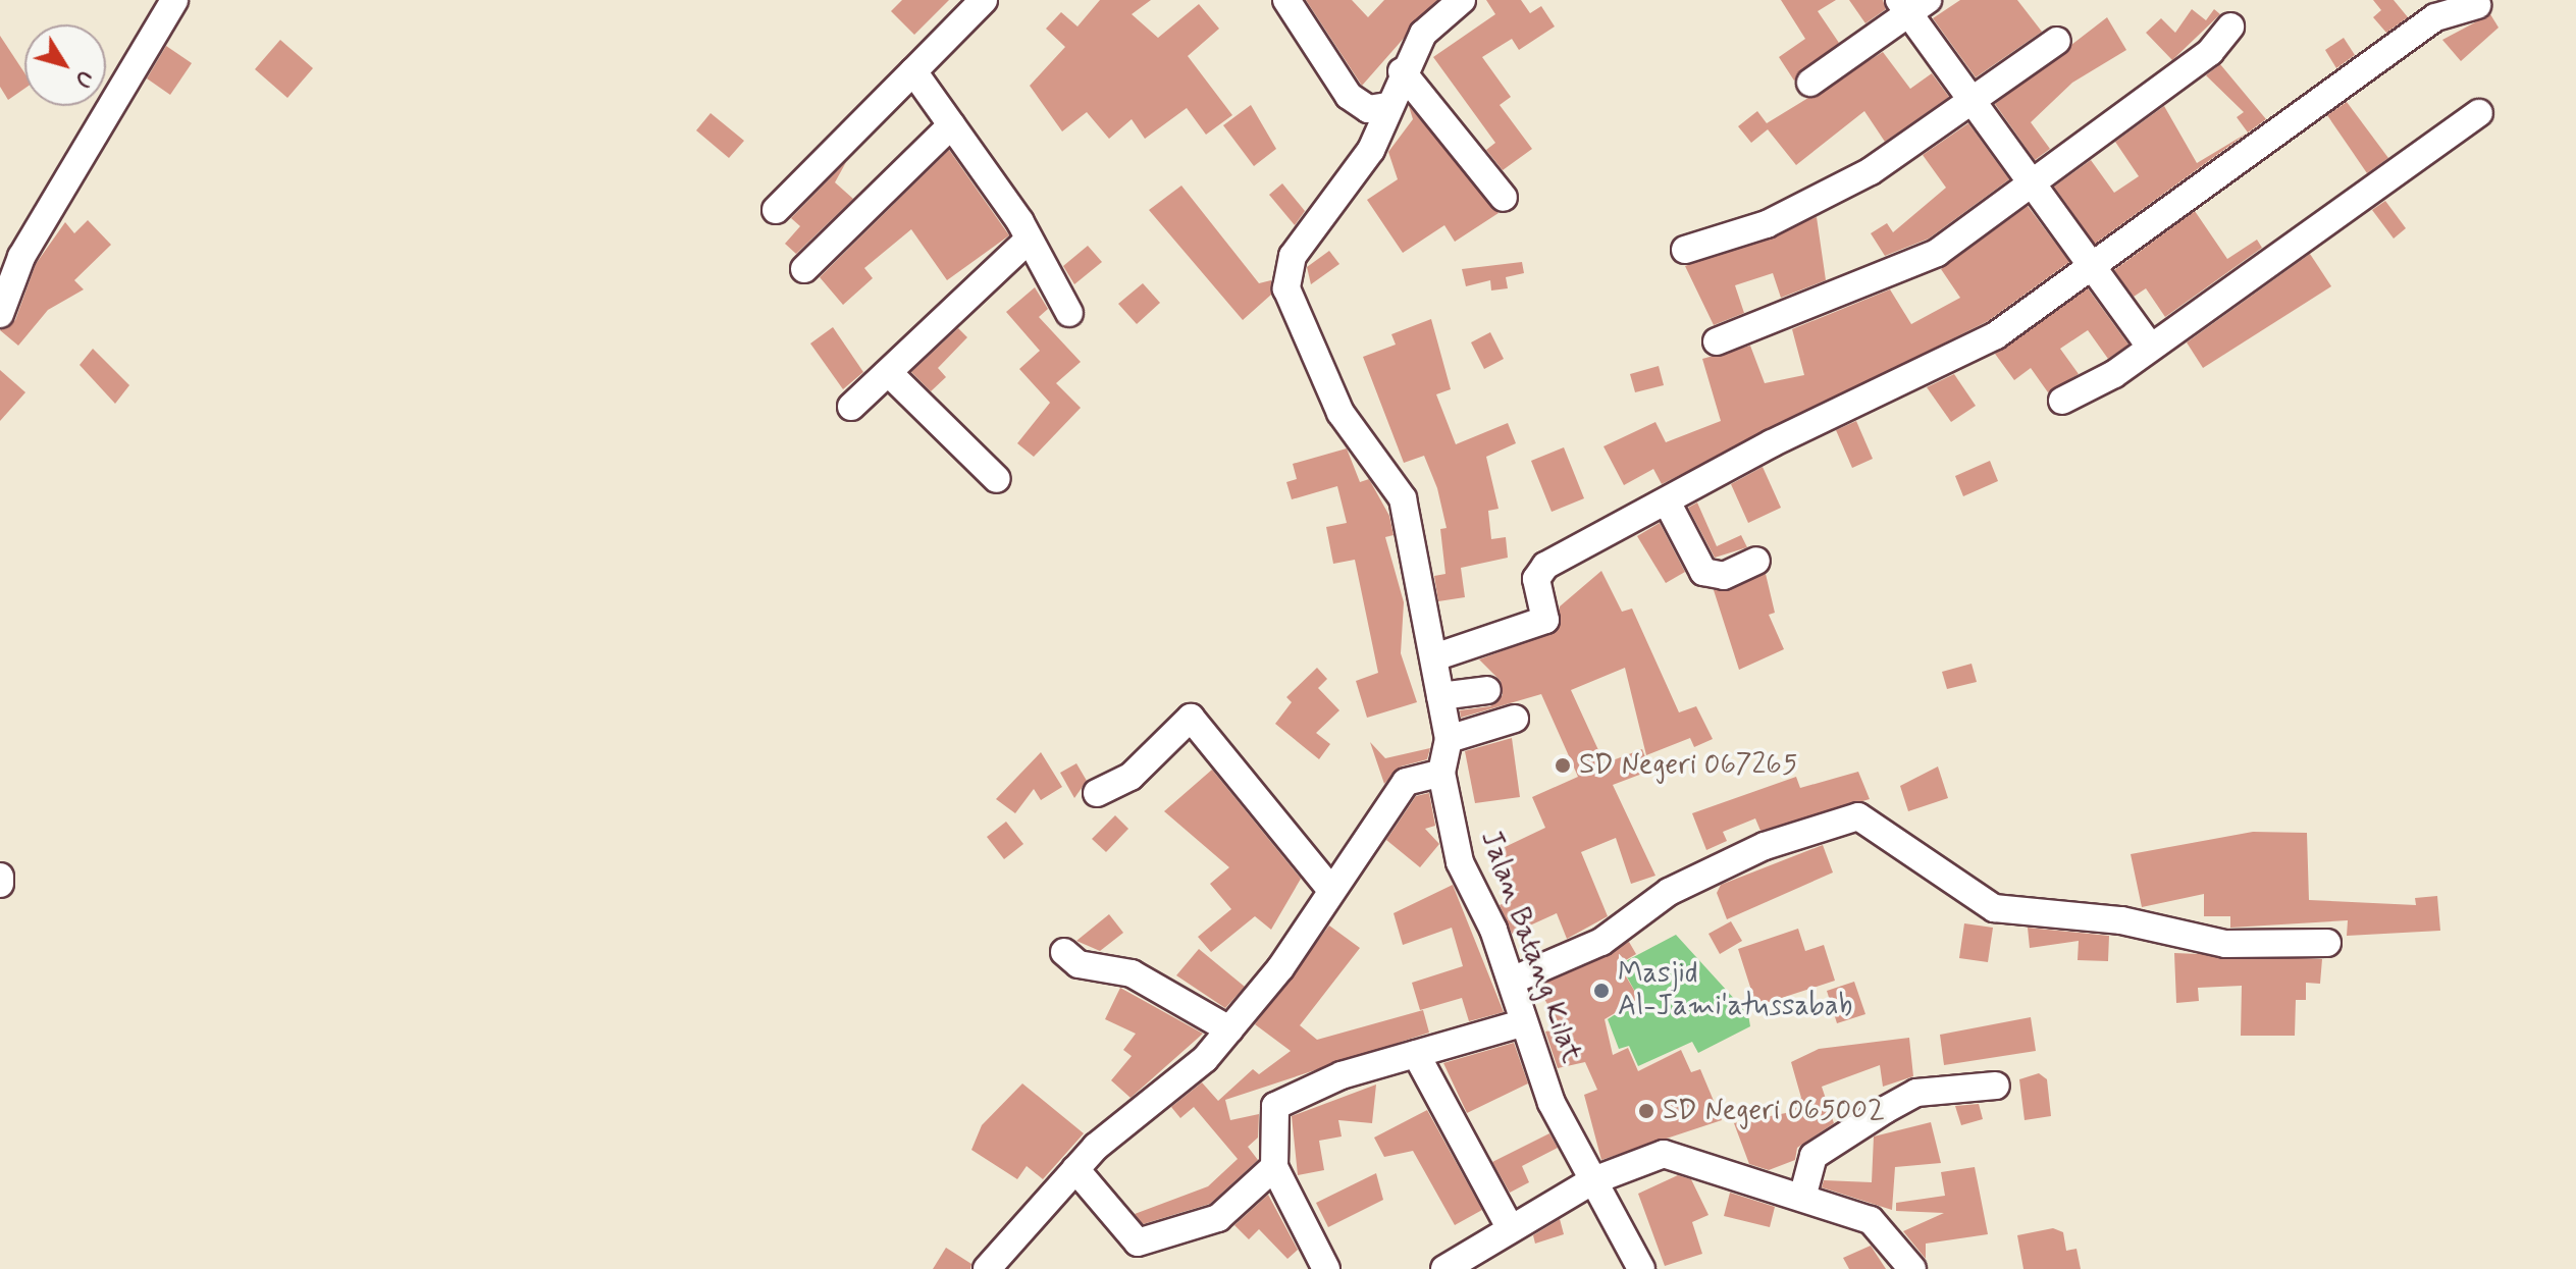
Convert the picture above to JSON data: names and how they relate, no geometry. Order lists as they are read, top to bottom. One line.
{"streets":{"street":["Jalan Batang Kilat"]},"places":["SD Negeri 067265","Masjid Al-Jami'atussabab","SD Negeri 065002"],"north":"bottom right"}
